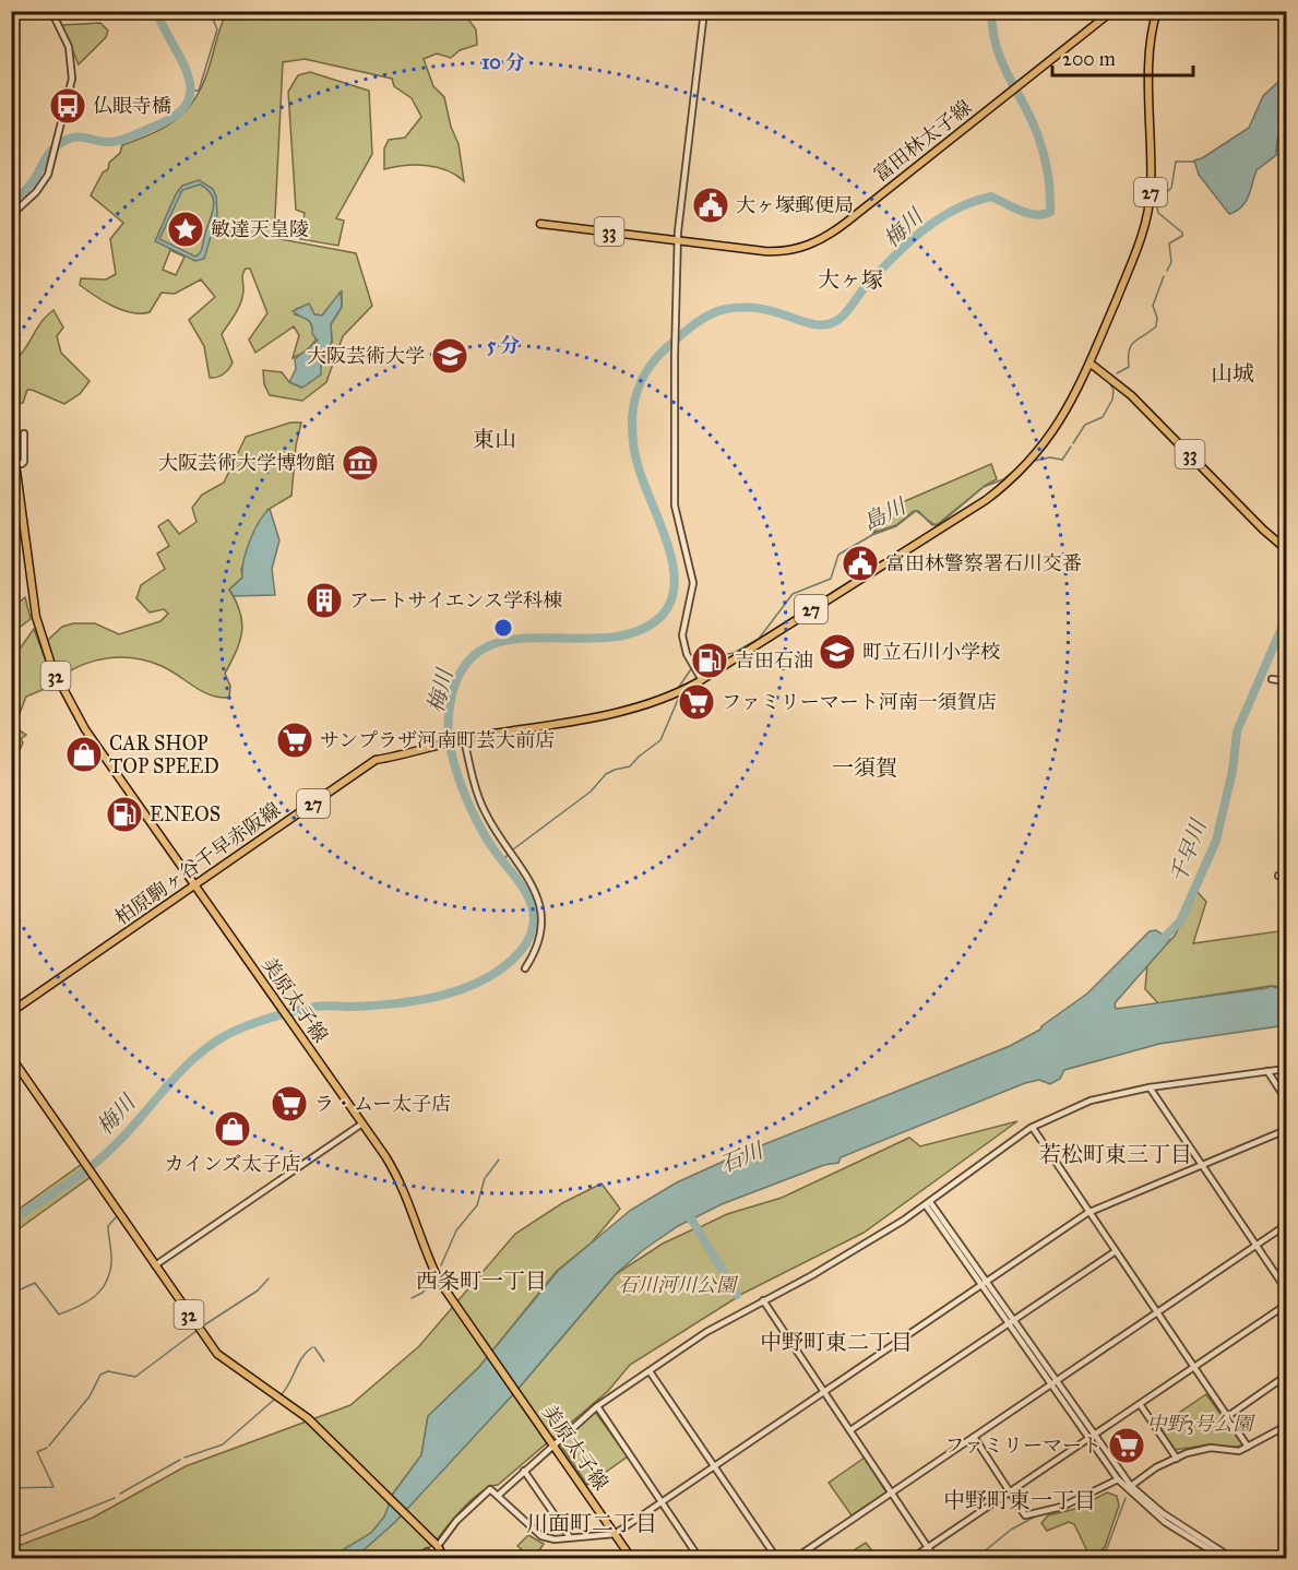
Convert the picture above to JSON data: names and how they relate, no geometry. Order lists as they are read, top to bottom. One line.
{"streets":{"main road":["富田林太子線","27","33","32","柏原駒ヶ谷千早赤阪線","美原太子線"]},"crossings":[["33","柏原駒ヶ谷千早赤阪線"],["柏原駒ヶ谷千早赤阪線","美原太子線"]],"districts":["大ヶ塚","山城","東山","一須賀","若松町東三丁目","西条町一丁目","中野町東二丁目","中野町東一丁目","川面町二丁目"],"water":["梅川","島川","千早川","石川"],"parks":["石川河川公園","中野3号公園"],"places":{"bus stop":["仏眼寺橋"],"public building":["大ヶ塚郵便局","富田林警察署石川交番"],"place":["敏達天皇陵"],"school or university":["大阪芸術大学","町立石川小学校"],"museum":["大阪芸術大学博物館"],"building":["アートサイエンス学科棟"],"fuel station":["吉田石油","ENEOS"],"supermarket":["ファミリーマート河南一須賀店","サンプラザ河南町芸大前店","ラ・ムー太子店","ファミリーマート"],"shop":["CAR SHOP TOP SPEED","カインズ太子店"]},"scale_bar":"200 m","rings":["10 分","5 分"]}
